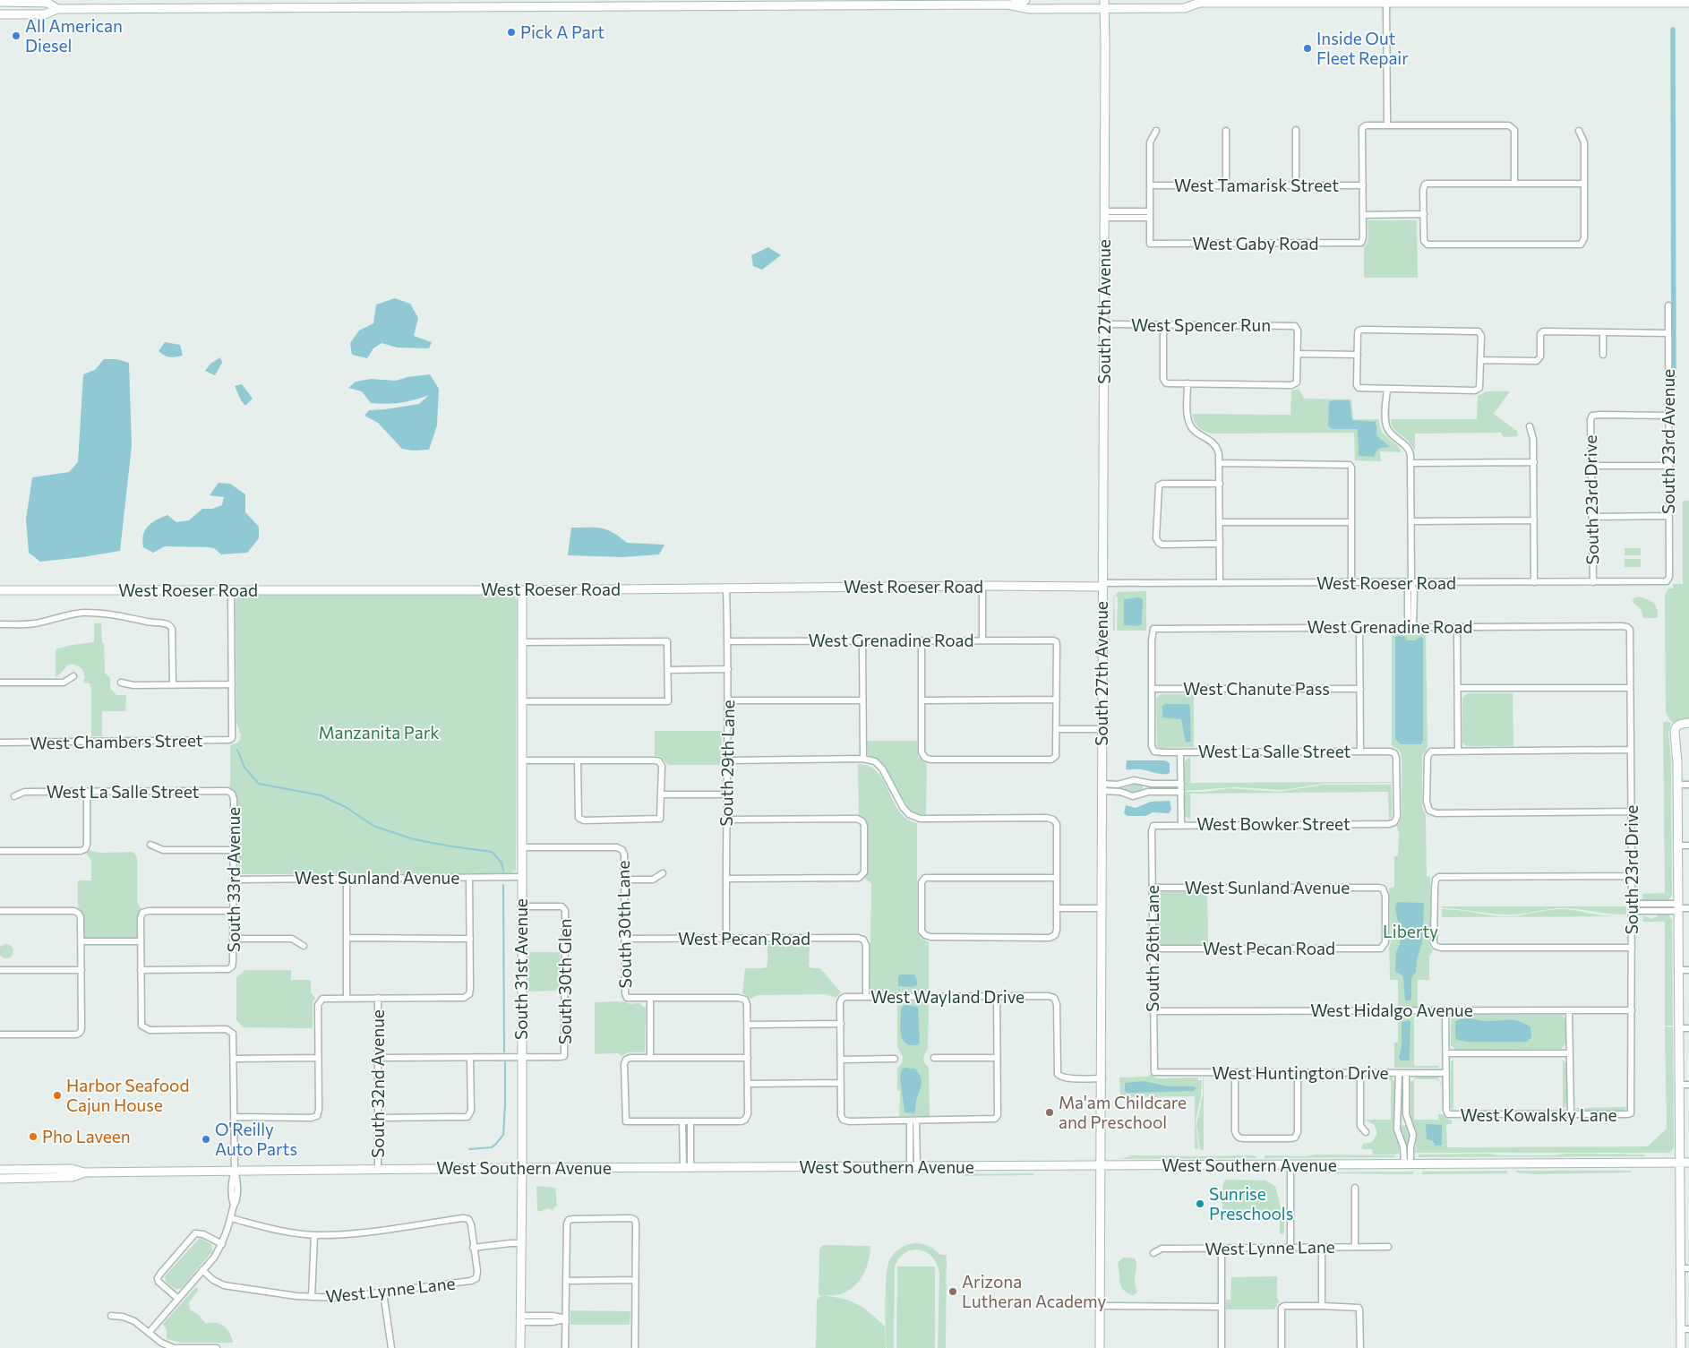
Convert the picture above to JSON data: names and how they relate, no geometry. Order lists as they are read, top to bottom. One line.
{"streets":{"main road":["South 27th Avenue","West Roeser Road","South 31st Avenue","West Southern Avenue"],"street":["West Tamarisk Street","West Gaby Road","West Spencer Run","South 23rd Avenue","South 23rd Drive","West Grenadine Road","West Chanute Pass","West Chambers Street","West La Salle Street","South 29th Lane","West Bowker Street","West Sunland Avenue","South 33rd Avenue","South 30th Lane","West Pecan Road","South 26th Lane","South 30th Glen","West Wayland Drive","West Hidalgo Avenue","West Huntington Drive","South 32nd Avenue","West Kowalsky Lane","West Lynne Lane"]},"crossings":[["South 27th Avenue","West Spencer Run"],["South 27th Avenue","West Roeser Road"],["South 27th Avenue","West Wayland Drive"],["South 27th Avenue","West Southern Avenue"],["South 23rd Avenue","South 23rd Drive"],["South 23rd Avenue","West Roeser Road"],["South 23rd Drive","West Roeser Road"],["South 23rd Drive","West Grenadine Road"],["South 23rd Drive","West Hidalgo Avenue"],["South 23rd Drive","West Kowalsky Lane"],["West Roeser Road","South 29th Lane"],["West Roeser Road","South 31st Avenue"],["West Grenadine Road","West Chanute Pass"],["West Grenadine Road","West La Salle Street"],["West Grenadine Road","South 29th Lane"],["West Chanute Pass","West La Salle Street"],["West La Salle Street","West Bowker Street"],["West La Salle Street","South 33rd Avenue"],["South 29th Lane","West Pecan Road"],["West Bowker Street","South 26th Lane"],["West Sunland Avenue","South 33rd Avenue"],["West Sunland Avenue","West Pecan Road"],["West Sunland Avenue","South 26th Lane"],["West Sunland Avenue","South 31st Avenue"],["South 30th Lane","West Pecan Road"],["South 30th Lane","South 31st Avenue"],["West Pecan Road","South 26th Lane"],["West Pecan Road","West Wayland Drive"],["South 26th Lane","West Hidalgo Avenue"],["South 26th Lane","West Huntington Drive"],["South 31st Avenue","South 30th Glen"],["South 31st Avenue","West Southern Avenue"],["West Huntington Drive","West Kowalsky Lane"],["South 32nd Avenue","West Southern Avenue"]],"parks":["Manzanita Park","Liberty"],"places":["Pick A Part","All American Diesel","Inside Out Fleet Repair","Harbor Seafood Cajun House","Ma'am Childcare and Preschool","Pho Laveen","O'Reilly Auto Parts","Sunrise Preschools","Arizona Lutheran Academy"]}
